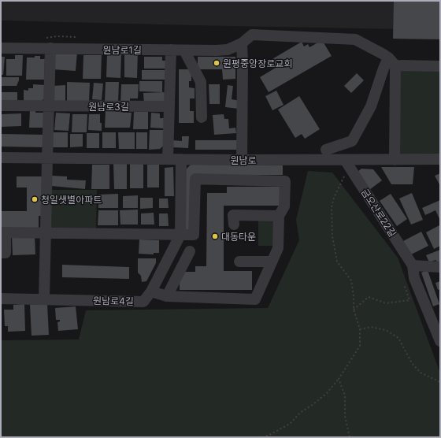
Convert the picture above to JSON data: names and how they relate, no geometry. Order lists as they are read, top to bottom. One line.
{"streets":{"street":["원남로1길","원남로3길","원남로","금오산로22길","원남로4길"]},"crossings":[["원남로","금오산로22길"],["원남로","원남로4길"]],"places":["원평중앙장로교회","청일샛별아파트","대동타운"]}
